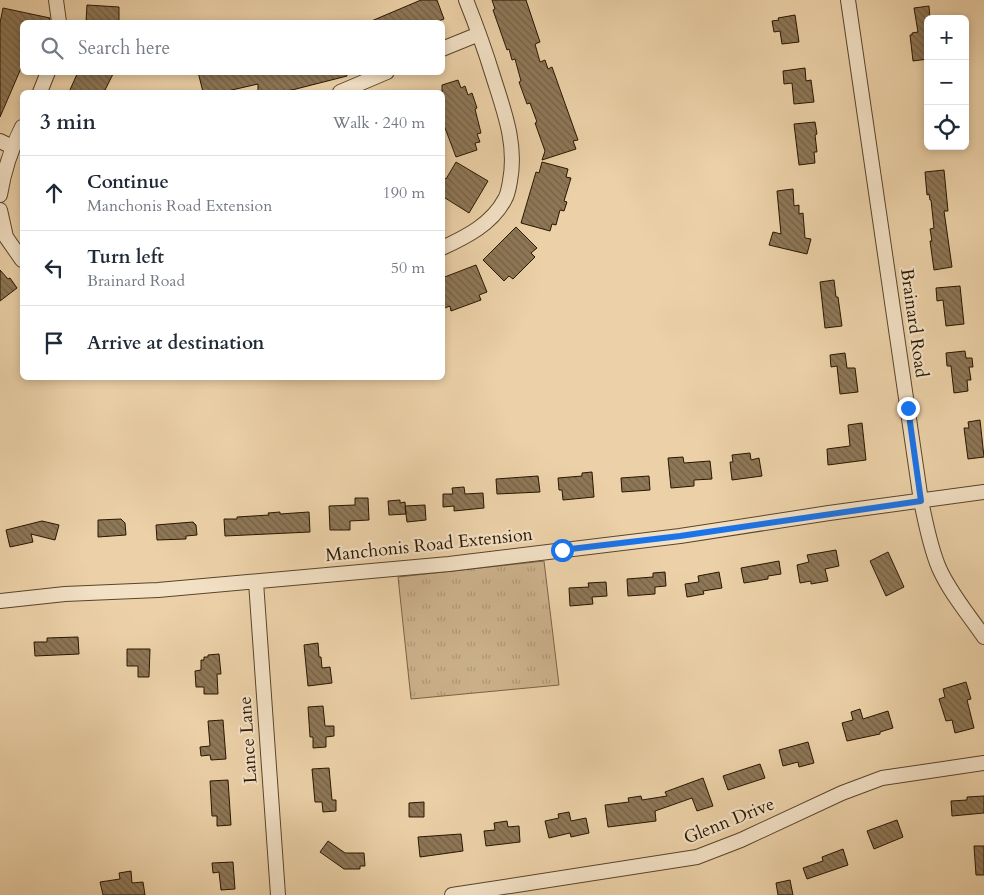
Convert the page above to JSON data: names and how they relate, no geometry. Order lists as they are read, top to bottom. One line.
{"streets":{"street":["Brainard Road","Manchonis Road Extension","Lance Lane","Glenn Drive"]},"crossings":[["Brainard Road","Manchonis Road Extension"],["Manchonis Road Extension","Lance Lane"]],"page":{"map_buttons":["+","−"],"search":"Search here","heading":["3 min","Walk · 240 m"],"list":[["Continue","Manchonis Road Extension","190 m"],["Turn left","Brainard Road","50 m"],"Arrive at destination"]}}
